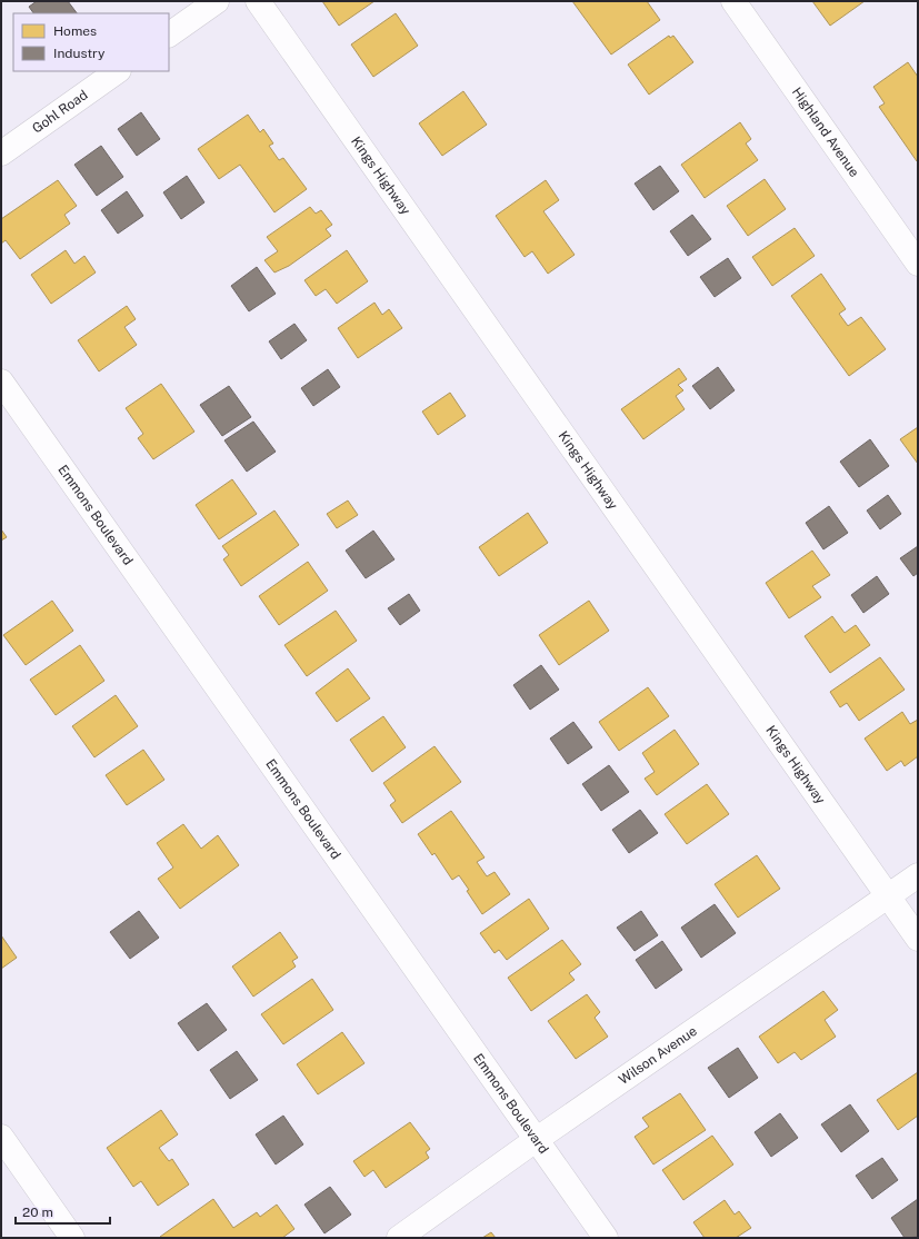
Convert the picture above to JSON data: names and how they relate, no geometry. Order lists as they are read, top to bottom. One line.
{"streets":{"street":["Gohl Road","Highland Avenue","Kings Highway","Emmons Boulevard","Wilson Avenue"]},"crossings":[["Kings Highway","Wilson Avenue"],["Emmons Boulevard","Wilson Avenue"]],"legend":["Homes","Industry"],"scale_bar":"20 m"}
